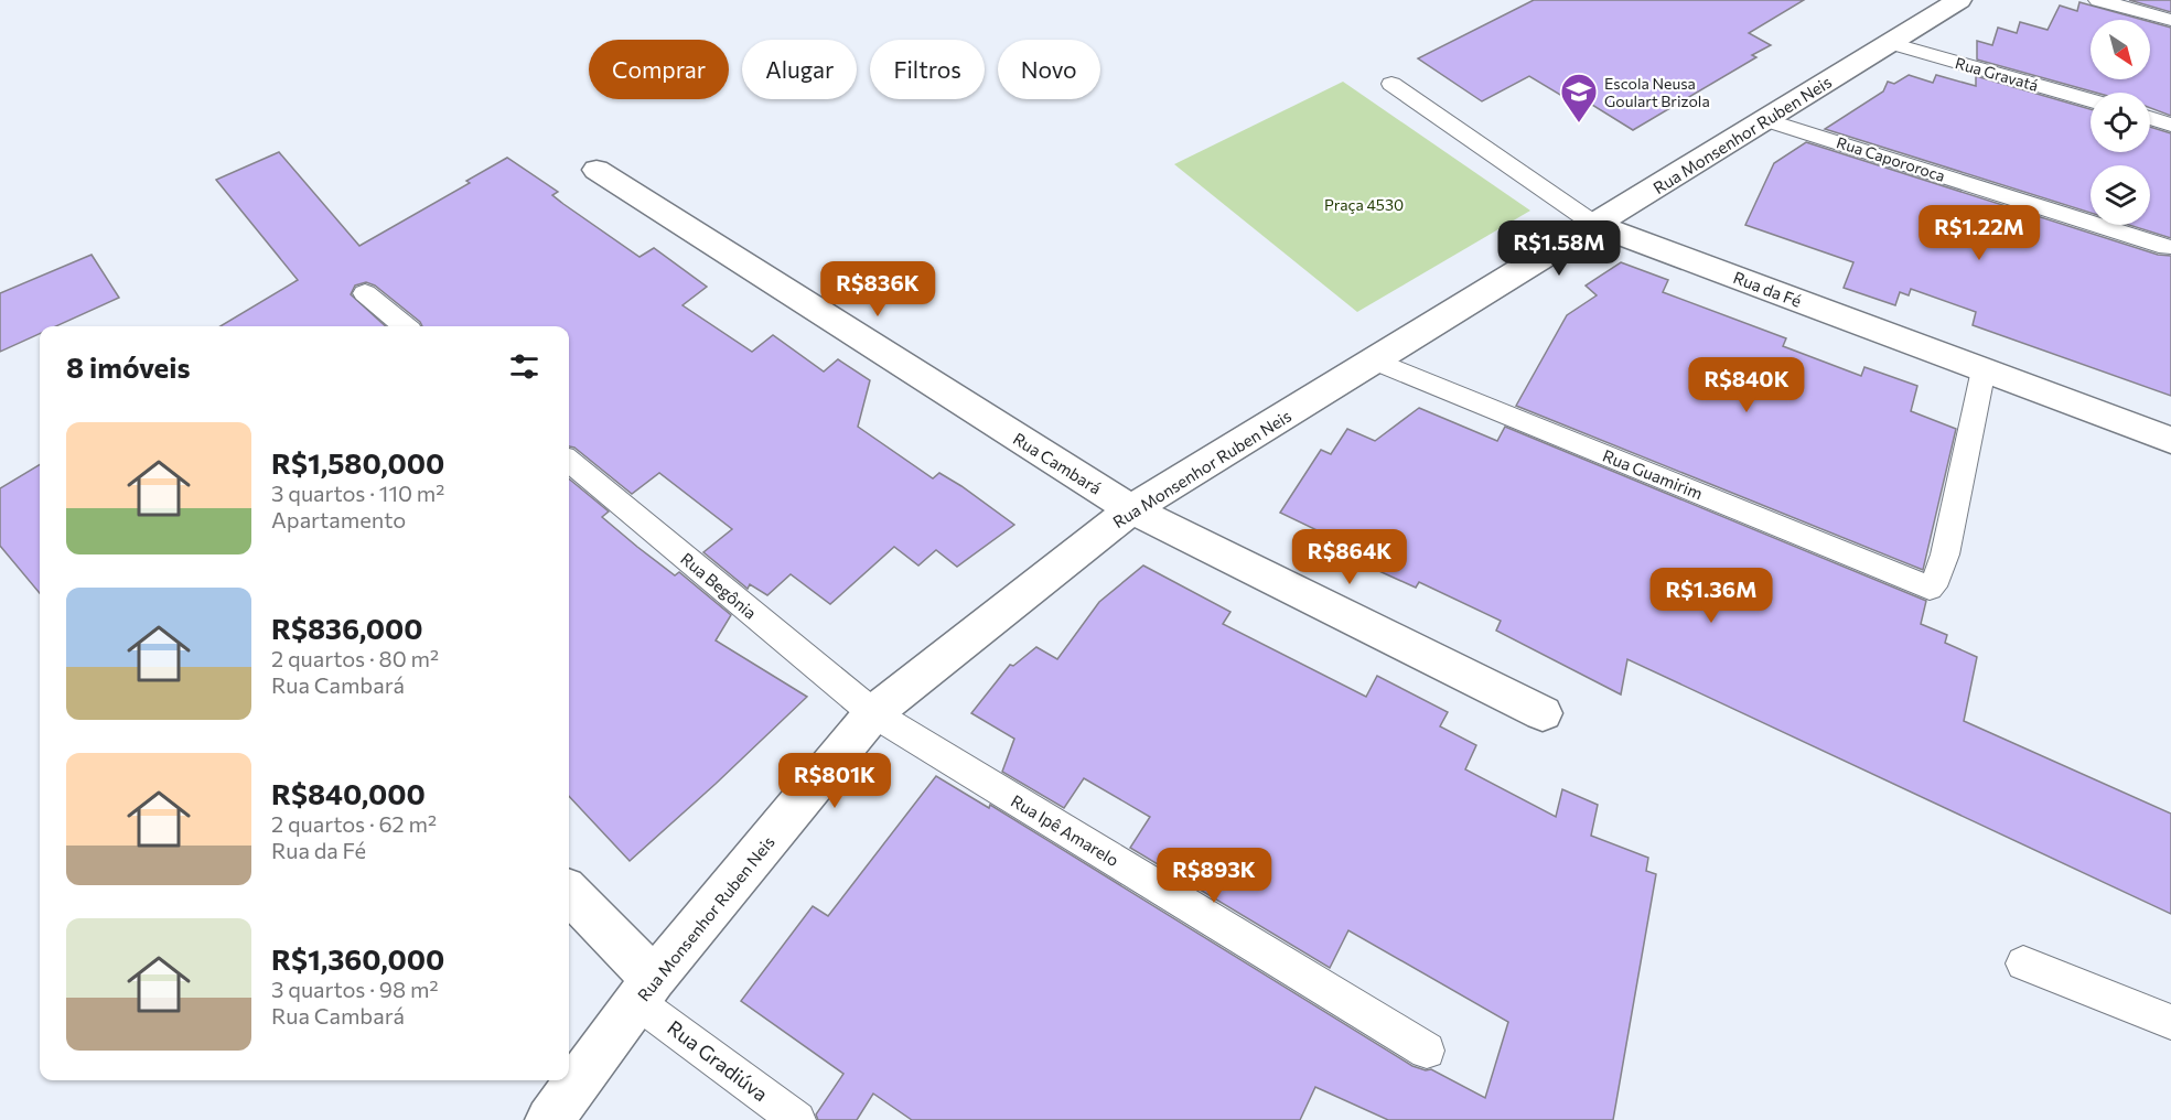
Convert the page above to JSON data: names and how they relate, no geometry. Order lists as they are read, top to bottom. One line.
{"streets":{"street":["Rua Monsenhor Ruben Neis","Rua da Fé","Rua Cambará"],"lane":["Rua Gravatá","Rua Capororoca","Rua Guamirim","Rua Begônia","Rua Ipê Amarelo","Rua Gradiúva"]},"crossings":[["Rua Gravatá","Rua Monsenhor Ruben Neis"],["Rua Monsenhor Ruben Neis","Rua Capororoca"],["Rua Monsenhor Ruben Neis","Rua da Fé"],["Rua Monsenhor Ruben Neis","Rua Cambará"],["Rua Monsenhor Ruben Neis","Rua Guamirim"],["Rua Monsenhor Ruben Neis","Rua Begônia"],["Rua Monsenhor Ruben Neis","Rua Ipê Amarelo"],["Rua Monsenhor Ruben Neis","Rua Gradiúva"],["Rua da Fé","Rua Guamirim"],["Rua Begônia","Rua Ipê Amarelo"]],"parks":["Praça 4530"],"places":{"school or university":["Escola Neusa Goulart Brizola"]},"north":"bottom right","page":{"chip":["Comprar","Alugar","Filtros","Novo"],"price":["R$1.22M","R$1.58M","R$836K","R$840K","R$864K","R$1.36M","R$801K","R$893K"],"heading":"8 imóveis","list":[{"name":"R$1,580,000","note":"3 quartos · 110 m² · Apartamento"},{"name":"R$836,000","note":"2 quartos · 80 m² · Rua Cambará"},{"name":"R$840,000","note":"2 quartos · 62 m² · Rua da Fé"},{"name":"R$1,360,000","note":"3 quartos · 98 m² · Rua Cambará"}]}}
